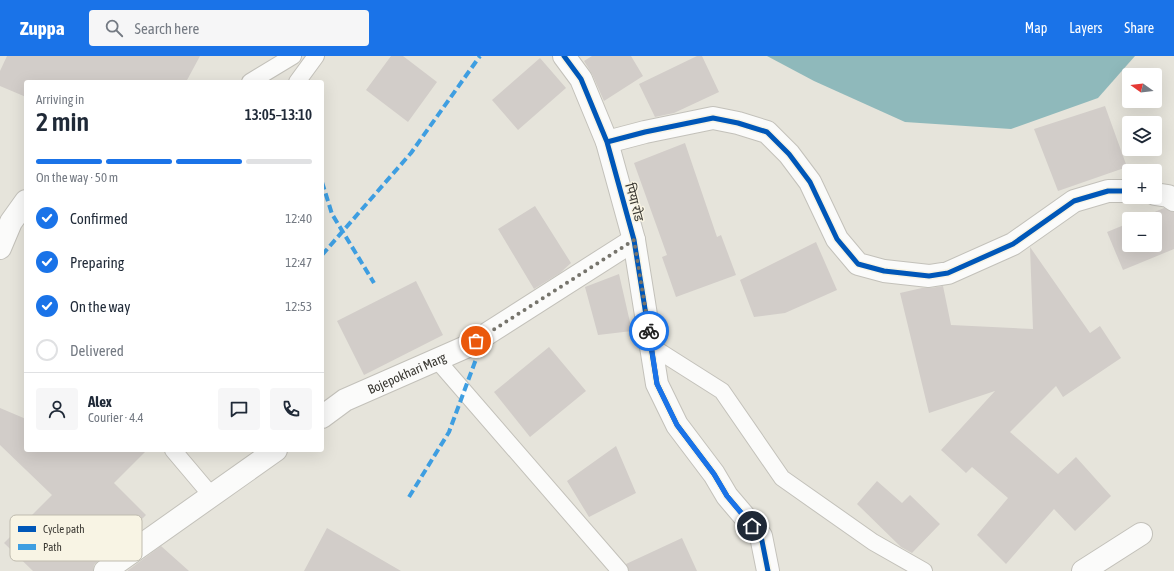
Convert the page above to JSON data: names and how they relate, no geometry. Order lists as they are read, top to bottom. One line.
{"streets":{"street":["पिया रोड","Bojepokhari Marg"]},"crossings":[["पिया रोड","Bojepokhari Marg"]],"legend":["Cycle path","Path"],"north":"left","page":{"header":"Zuppa","search":"Search here","nav":["Map","Layers","Share"],"map_buttons":["+","−"],"heading":["2 min","Arriving in","13:05–13:10"],"panel":["Alex","Courier · 4.4"],"bar":"On the way · 50 m","list":[["Confirmed","12:40"],["Preparing","12:47"],["On the way","12:53"],"Delivered"]}}
